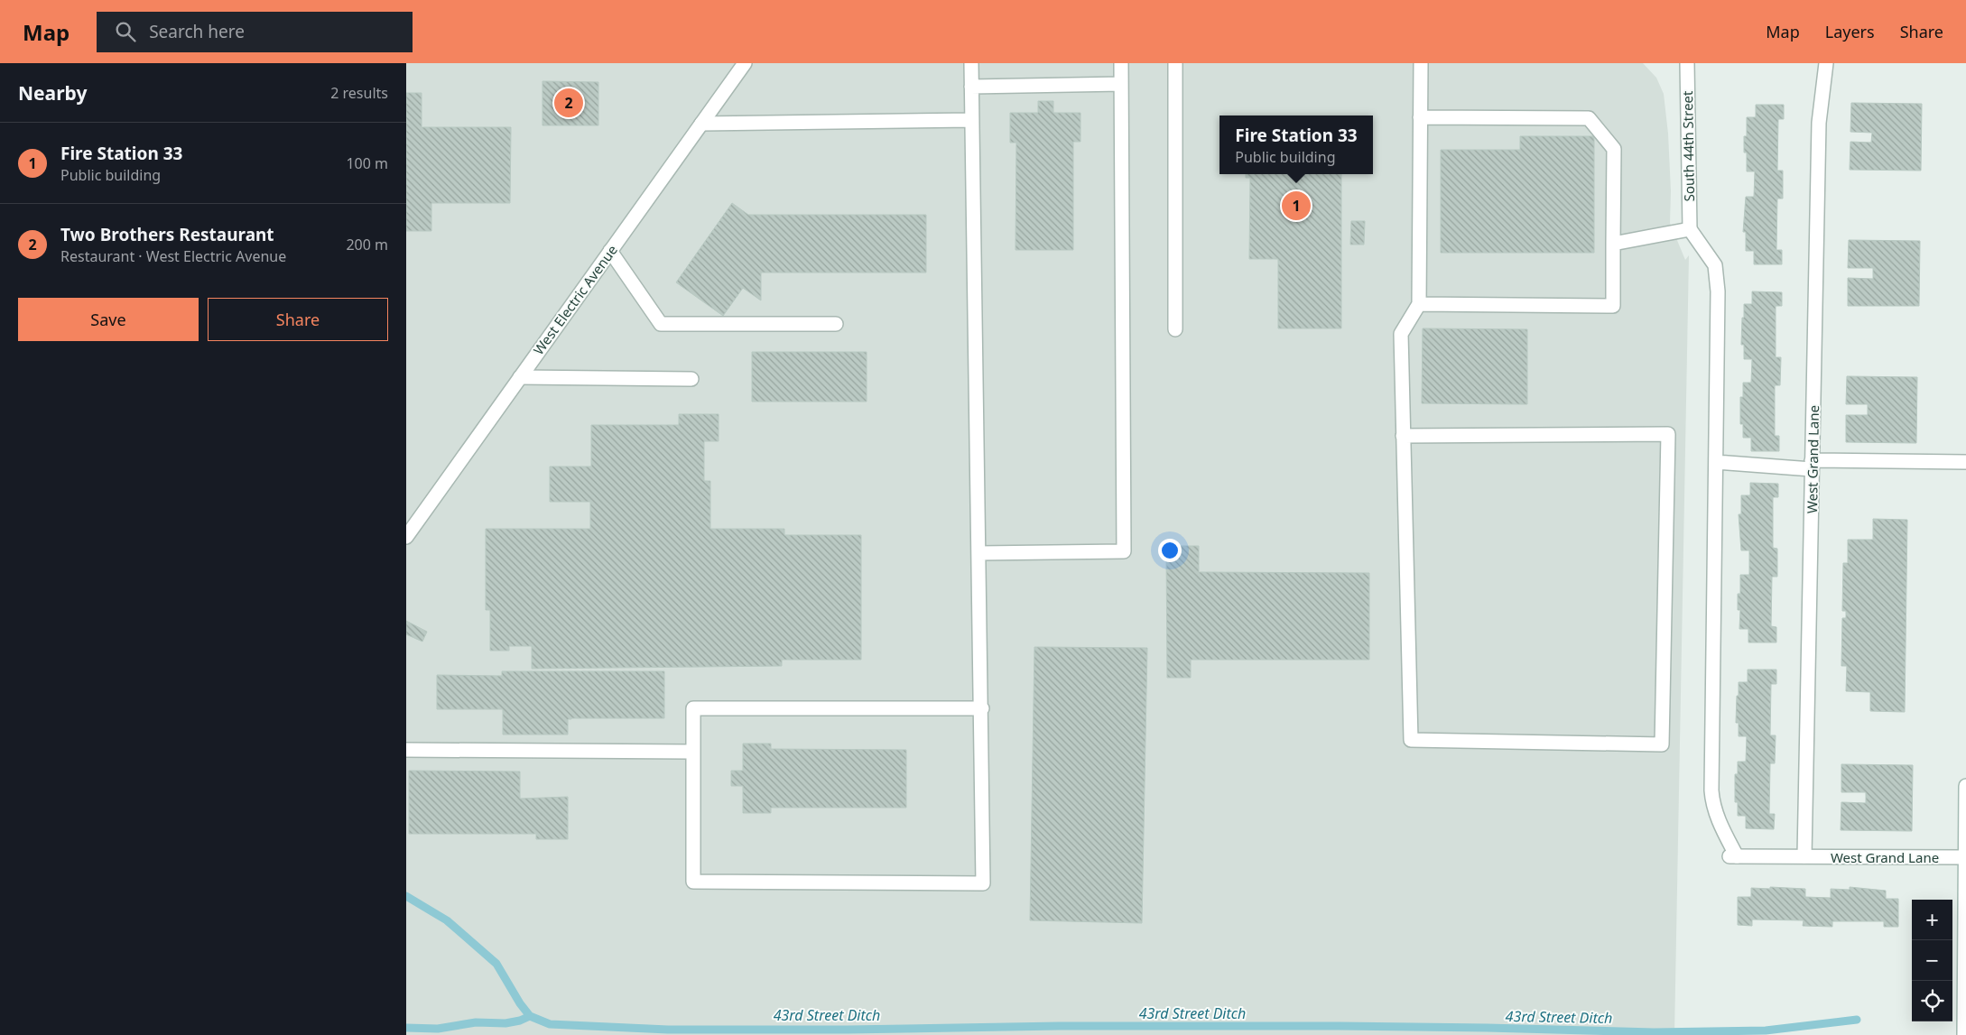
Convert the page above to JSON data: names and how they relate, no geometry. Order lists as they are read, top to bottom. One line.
{"streets":{"street":["South 44th Street","West Electric Avenue","West Grand Lane"]},"water":["43rd Street Ditch"],"page":{"header":"Map","search":"Search here","nav":["Map","Layers","Share"],"heading":["Nearby","2 results"],"pins":["2","1"],"popup":["Fire Station 33","Public building"],"list":[{"mark":"1","name":"Fire Station 33","note":"Public building","value":"100 m"},{"mark":"2","name":"Two Brothers Restaurant","note":"Restaurant · West Electric Avenue","value":"200 m"}],"buttons":["Save","Share"],"map_buttons":["+","−"]}}
